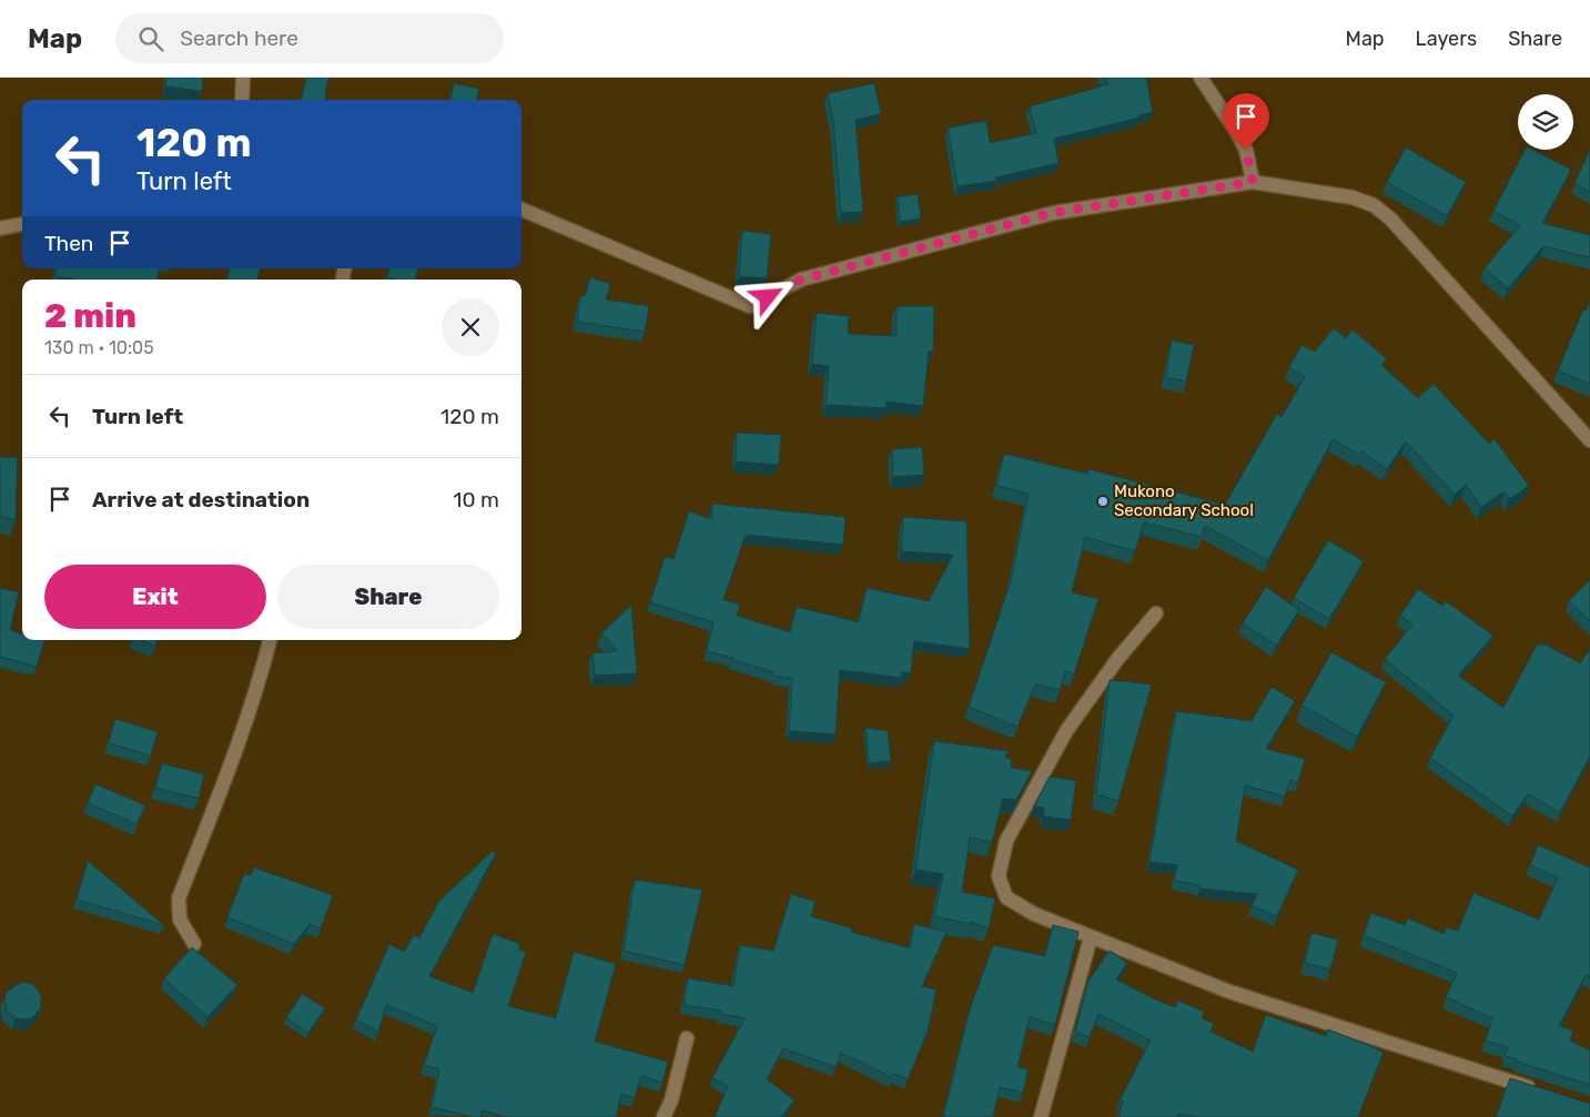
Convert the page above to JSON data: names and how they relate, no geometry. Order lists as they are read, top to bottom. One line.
{"places":["Mukono Secondary School"],"page":{"header":"Map","search":"Search here","nav":["Map","Layers","Share"],"turn":["120 m","Turn left"],"then":"Then","heading":["2 min","130 m · 10:05"],"list":[{"name":"Turn left","value":"120 m"},{"name":"Arrive at destination","value":"10 m"}],"buttons":["Exit","Share"]}}
